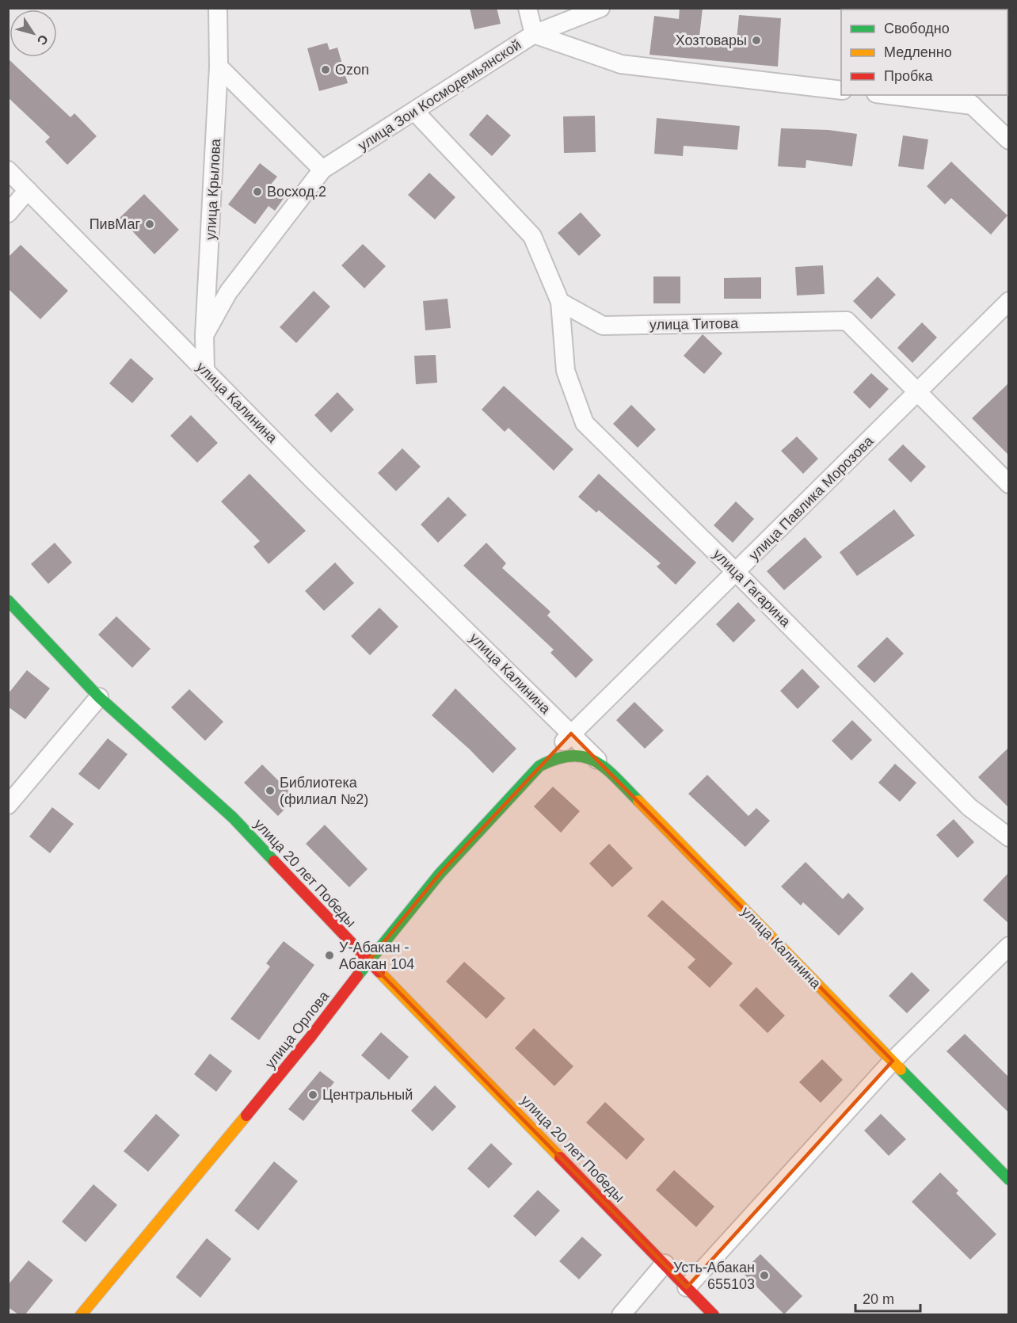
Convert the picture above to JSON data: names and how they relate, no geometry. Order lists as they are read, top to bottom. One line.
{"streets":{"main road":["улица Калинина","улица 20 лет Победы","улица Орлова"],"street":["улица Зои Космодемьянской","улица Крылова","улица Титова","улица Павлика Морозова","улица Гагарина"]},"crossings":[["улица Зои Космодемьянской","улица Крылова"],["улица Крылова","улица Калинина"],["улица Титова","улица Павлика Морозова"],["улица Титова","улица Гагарина"],["улица Калинина","улица Павлика Морозова"],["улица Павлика Морозова","улица Гагарина"],["улица Павлика Морозова","улица Орлова"],["улица 20 лет Победы","улица Орлова"]],"places":["Хозтовары","Ozon","Восход.2","ПивМаг","Библиотека (филиал №2)","У-Абакан - Абакан 104","Центральный","Усть-Абакан 655103"],"legend":["Свободно","Медленно","Пробка"],"scale_bar":"20 m","north":"bottom right"}
